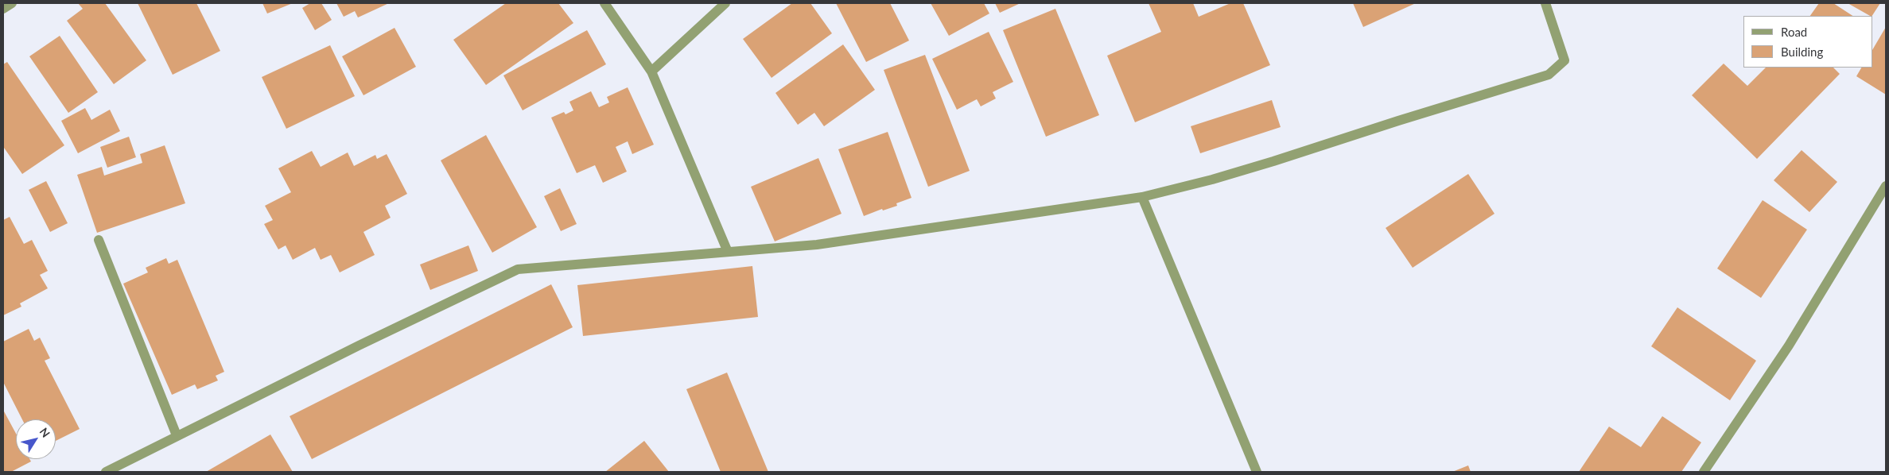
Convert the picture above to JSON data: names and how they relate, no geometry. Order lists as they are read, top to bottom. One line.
{"legend":["Road","Building"],"north":"top right"}
